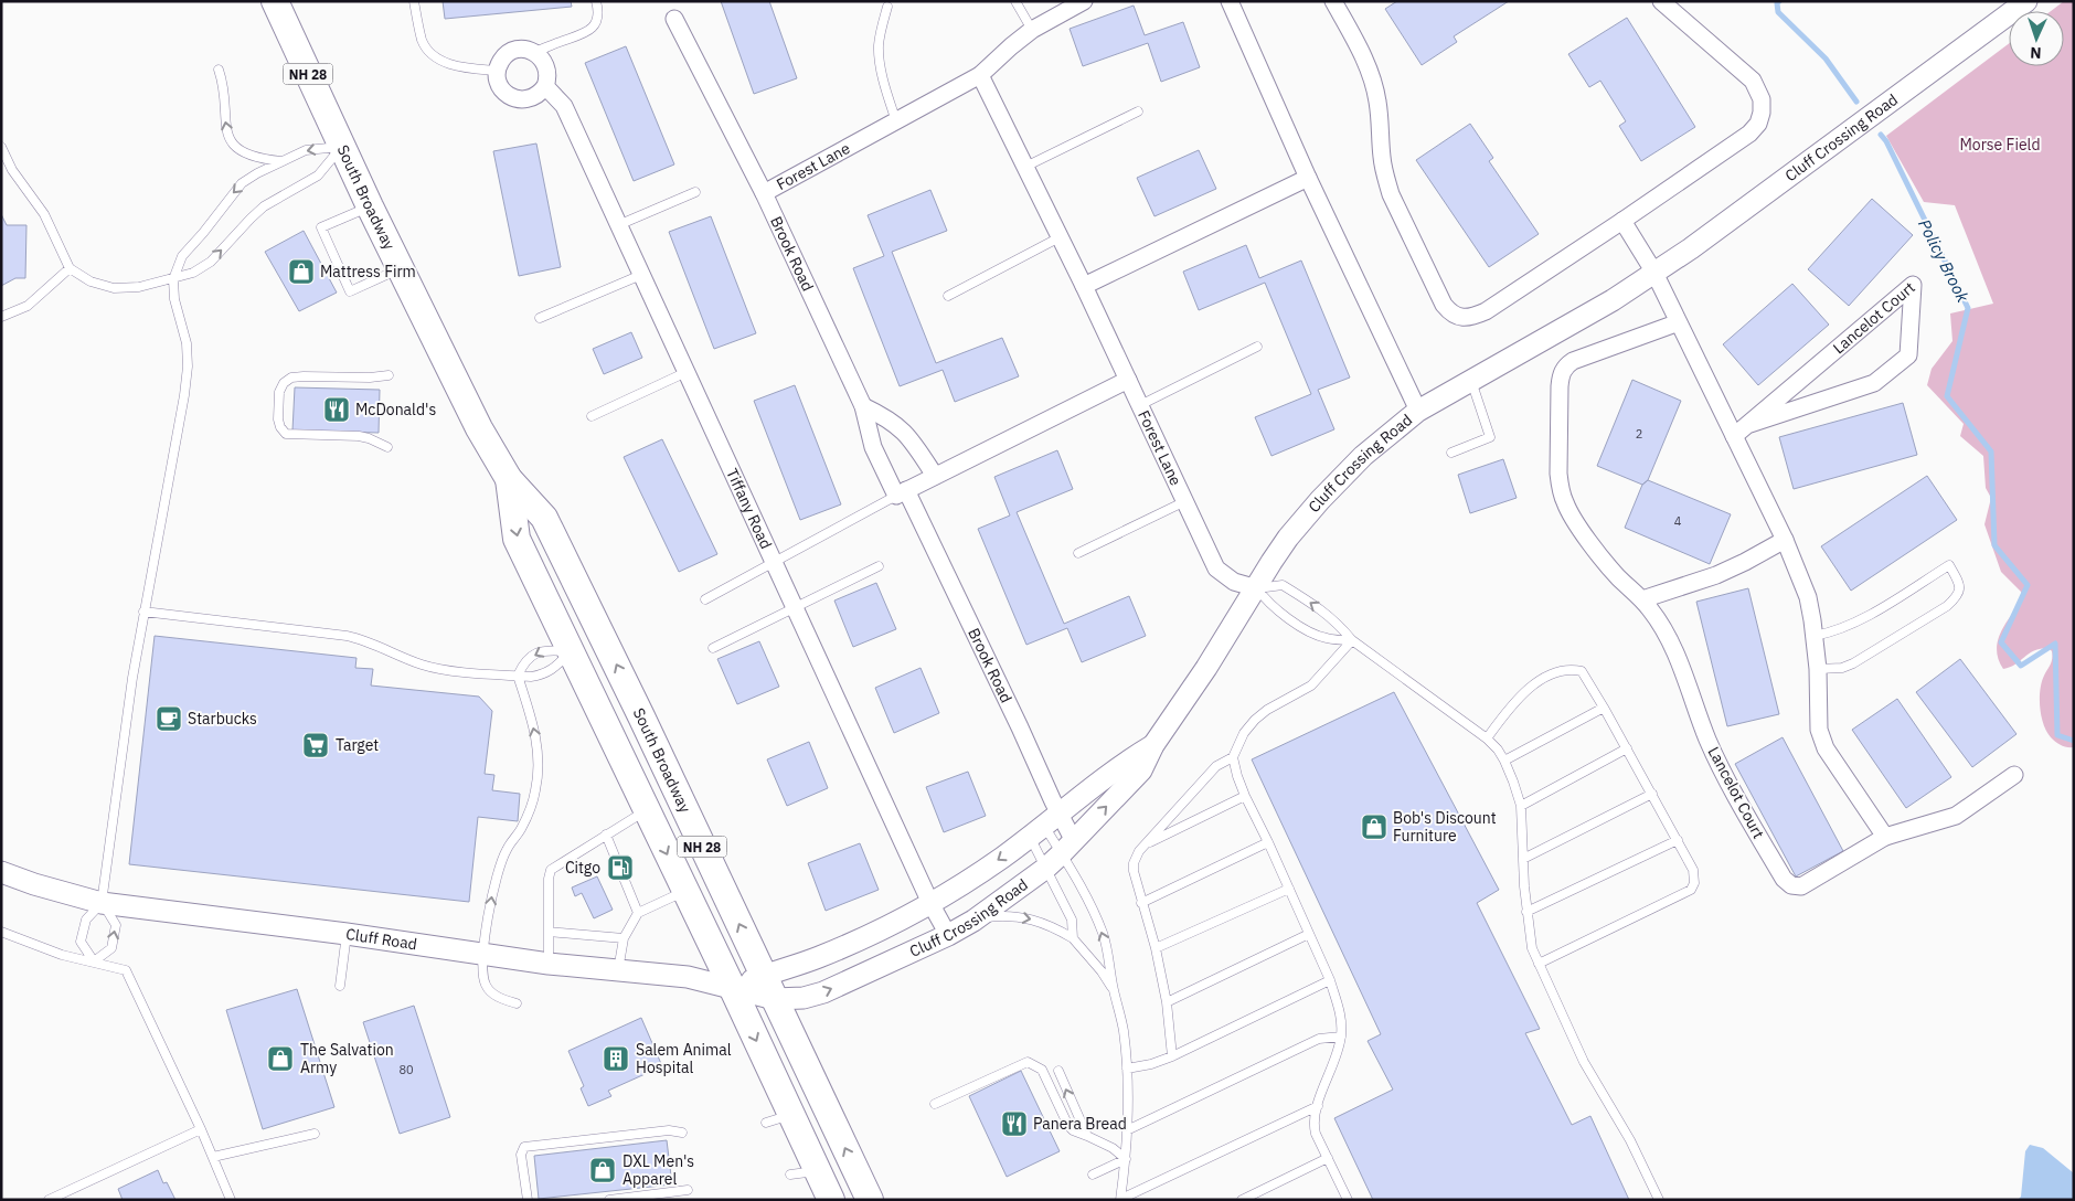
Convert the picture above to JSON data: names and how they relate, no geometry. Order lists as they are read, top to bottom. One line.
{"streets":{"main road":["NH 28","South Broadway"],"street":["Cluff Crossing Road","Forest Lane","Brook Road","Lancelot Court","Tiffany Road","Cluff Road"]},"crossings":[["Cluff Crossing Road","Forest Lane"],["Cluff Crossing Road","South Broadway"],["Cluff Crossing Road","Brook Road"],["Cluff Crossing Road","Tiffany Road"],["Cluff Crossing Road","Cluff Road"],["Forest Lane","Brook Road"],["South Broadway","Cluff Road"]],"water":["Policy Brook"],"parks":["Morse Field"],"places":{"shop":["Mattress Firm","Bob's Discount Furniture","The Salvation Army","DXL Men's Apparel"],"restaurant":["McDonald's","Panera Bread"],"cafe":["Starbucks"],"supermarket":["Target"],"fuel station":["Citgo"],"building":["Salem Animal Hospital"]},"house_numbers":["2","4","80"],"north":"bottom"}
